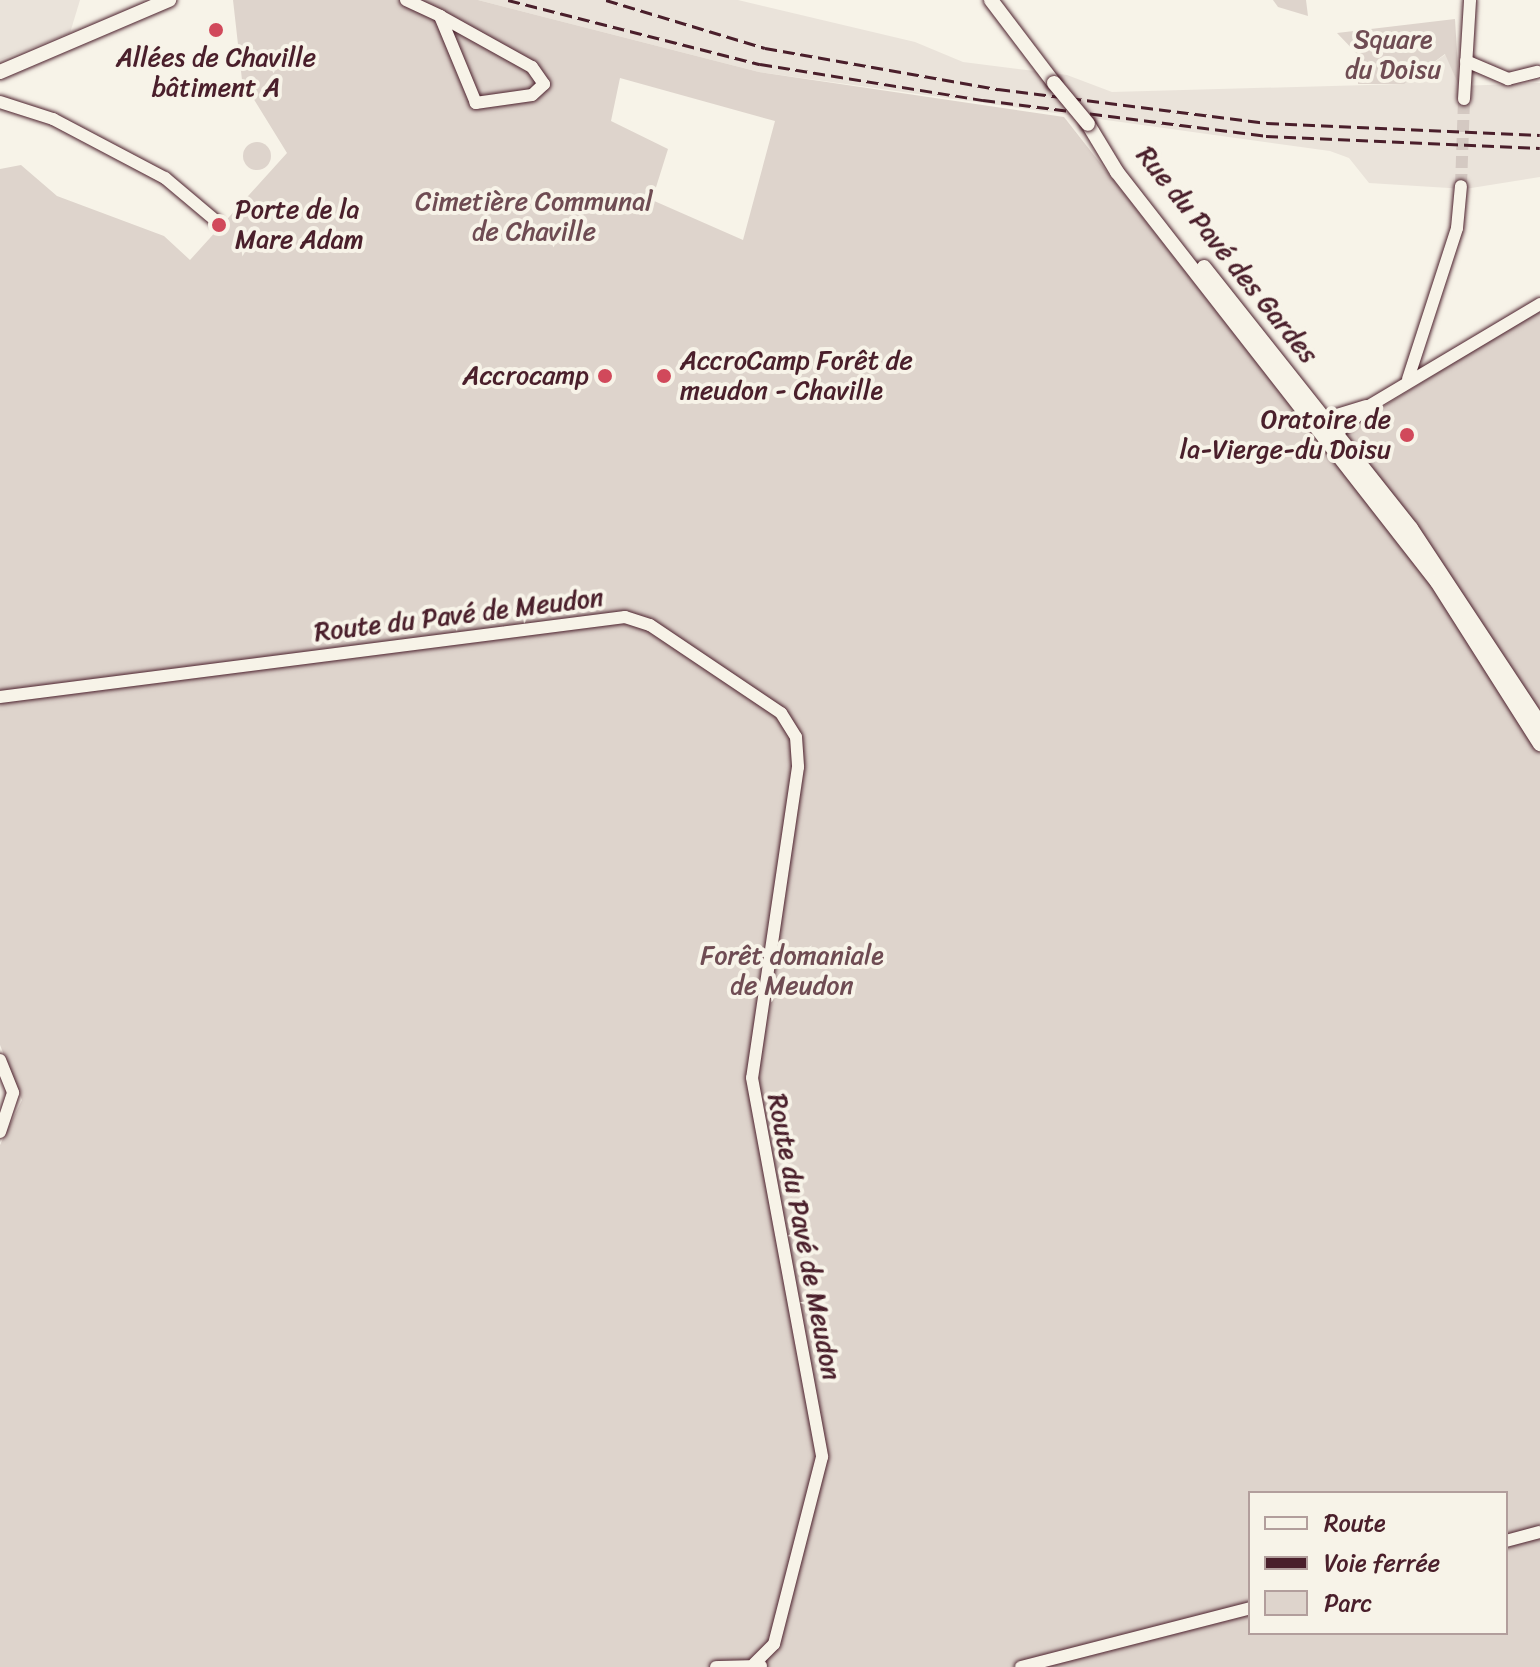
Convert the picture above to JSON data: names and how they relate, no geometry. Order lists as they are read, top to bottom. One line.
{"streets":{"main road":["Rue du Pavé des Gardes"],"street":["Route du Pavé de Meudon"]},"parks":["Square du Doisu","Cimetière Communal de Chaville","Forêt domaniale de Meudon"],"places":["Allées de Chaville bâtiment A","Porte de la Mare Adam","Accrocamp","AccroCamp Forêt de meudon - Chaville","Oratoire de la-Vierge-du Doisu"],"legend":["Route","Voie ferrée","Parc"]}
